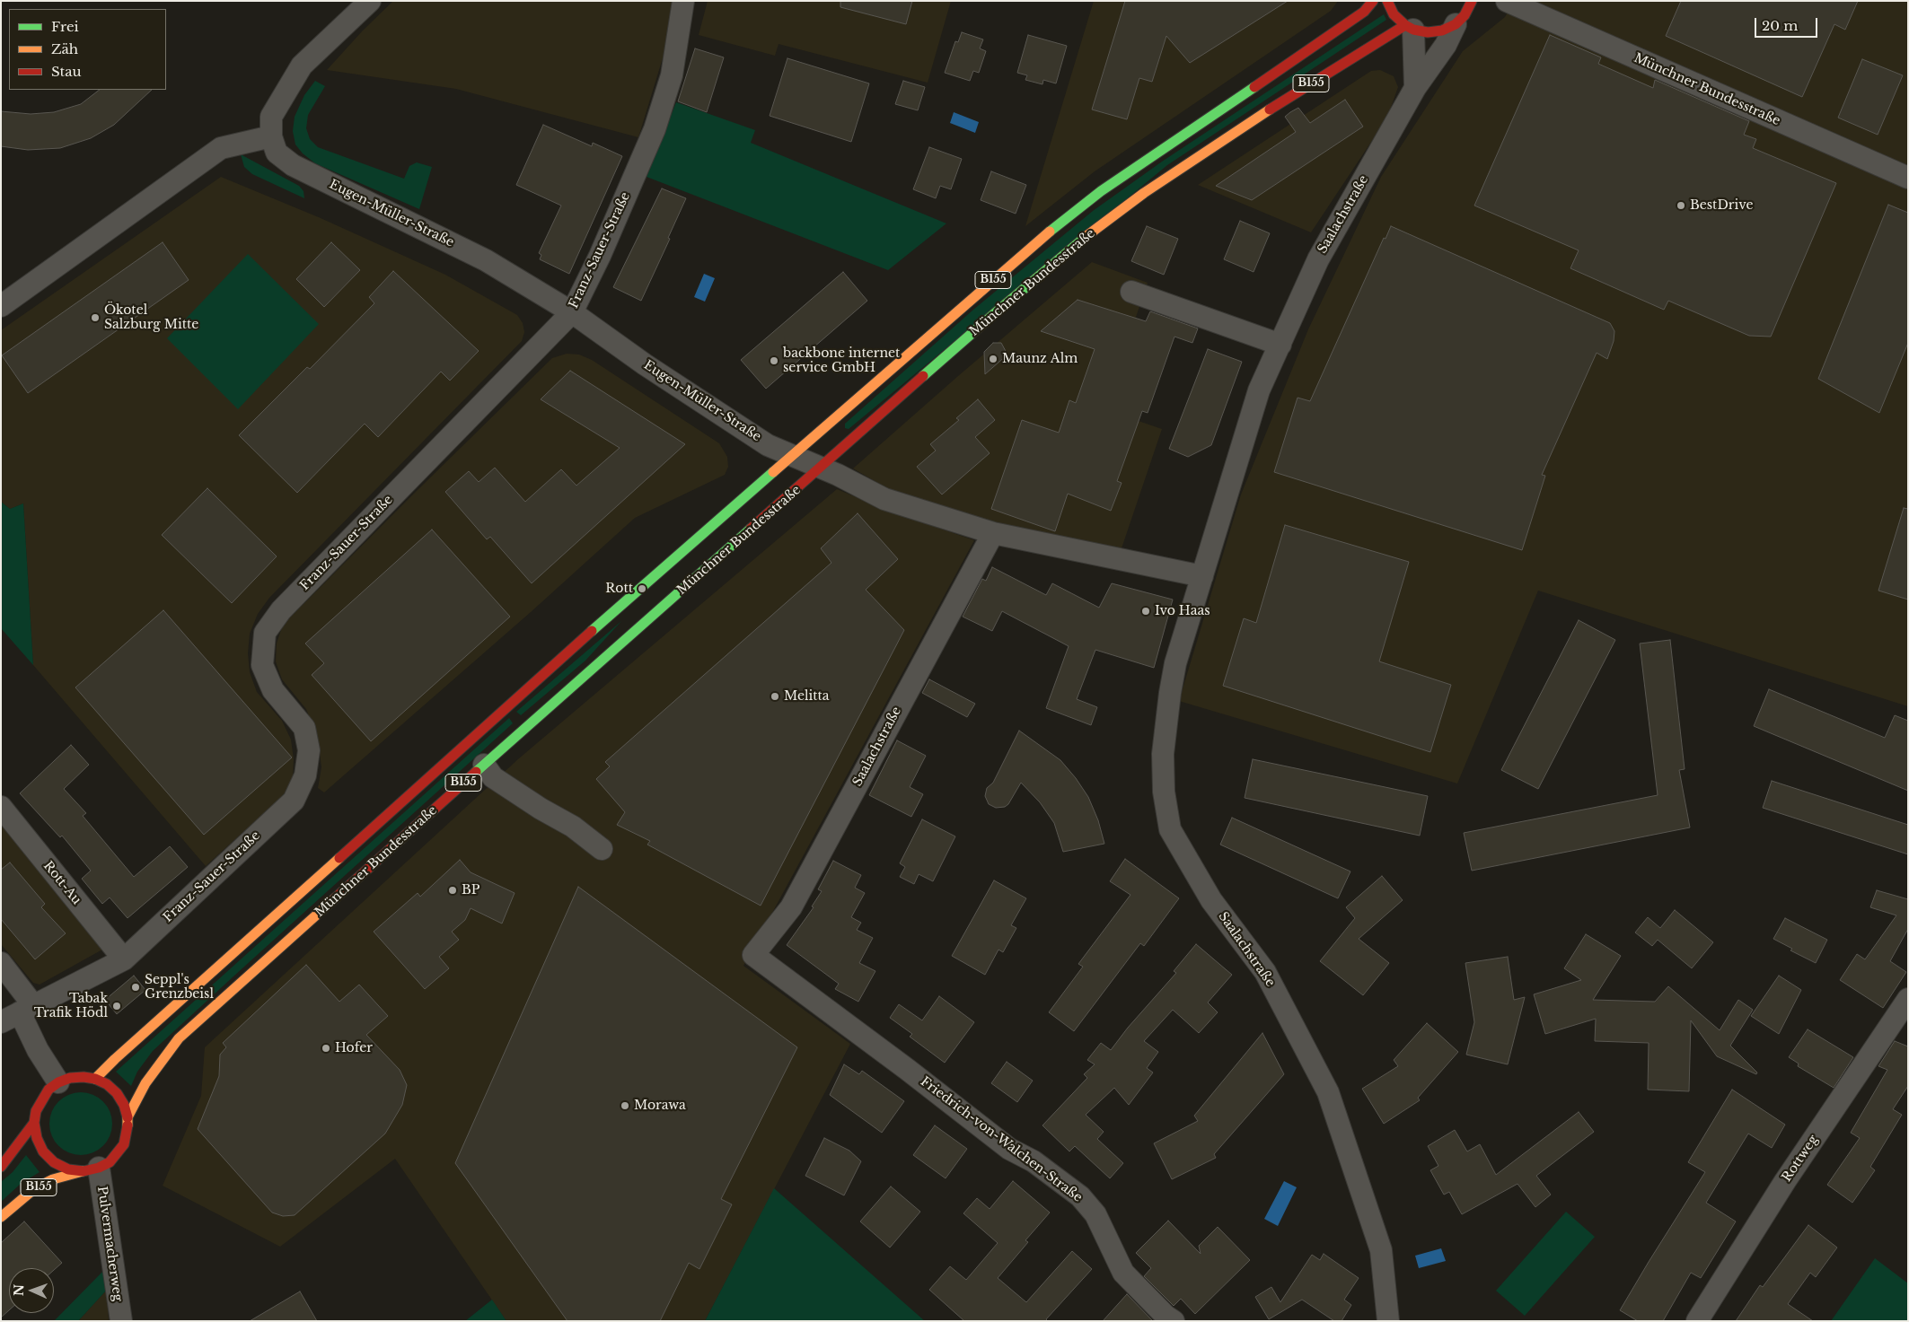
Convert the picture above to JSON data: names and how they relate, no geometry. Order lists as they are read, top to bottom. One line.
{"streets":{"main road":["B155","Münchner Bundesstraße"],"street":["Eugen-Müller-Straße","Saalachstraße","Franz-Sauer-Straße","Rott-Au","Friedrich-von-Walchen-Straße","Rottweg","Pulvermacherweg"]},"crossings":[["B155","Münchner Bundesstraße"],["B155","Pulvermacherweg"],["Münchner Bundesstraße","Eugen-Müller-Straße"],["Münchner Bundesstraße","Pulvermacherweg"],["Eugen-Müller-Straße","Franz-Sauer-Straße"],["Saalachstraße","Friedrich-von-Walchen-Straße"],["Franz-Sauer-Straße","Rott-Au"]],"places":["BestDrive","Ökotel Salzburg Mitte","Maunz Alm","backbone internet service GmbH","Rott","Ivo Haas","Melitta","BP","Seppl's Grenzbeisl","Tabak Trafik Hödl","Hofer","Morawa"],"legend":["Frei","Zäh","Stau"],"scale_bar":"20 m","north":"left"}
